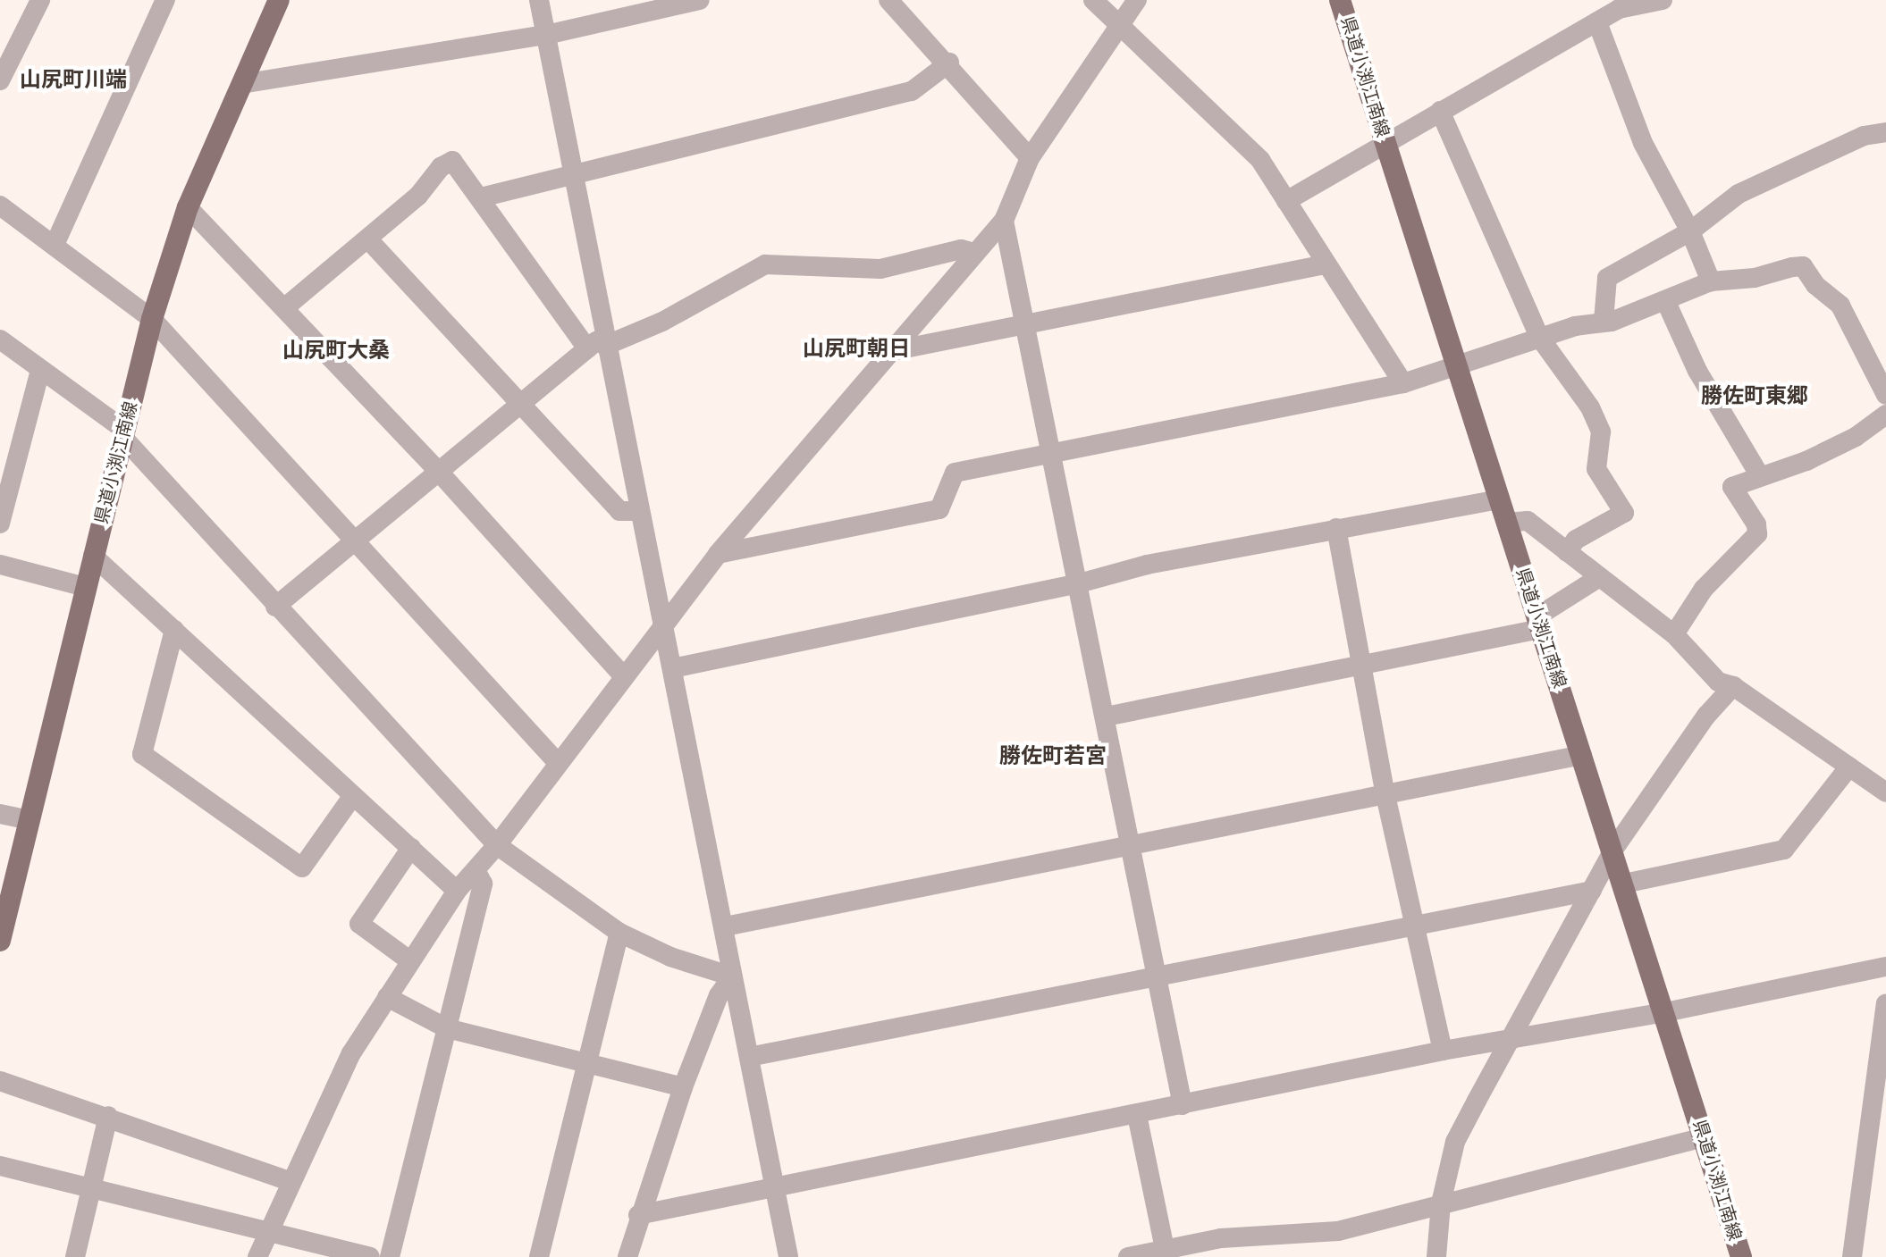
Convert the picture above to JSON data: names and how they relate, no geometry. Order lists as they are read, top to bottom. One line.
{"streets":{"main road":["県道小渕江南線"]},"districts":["山尻町川端","山尻町朝日","山尻町大桑","勝佐町東郷","勝佐町若宮"]}
